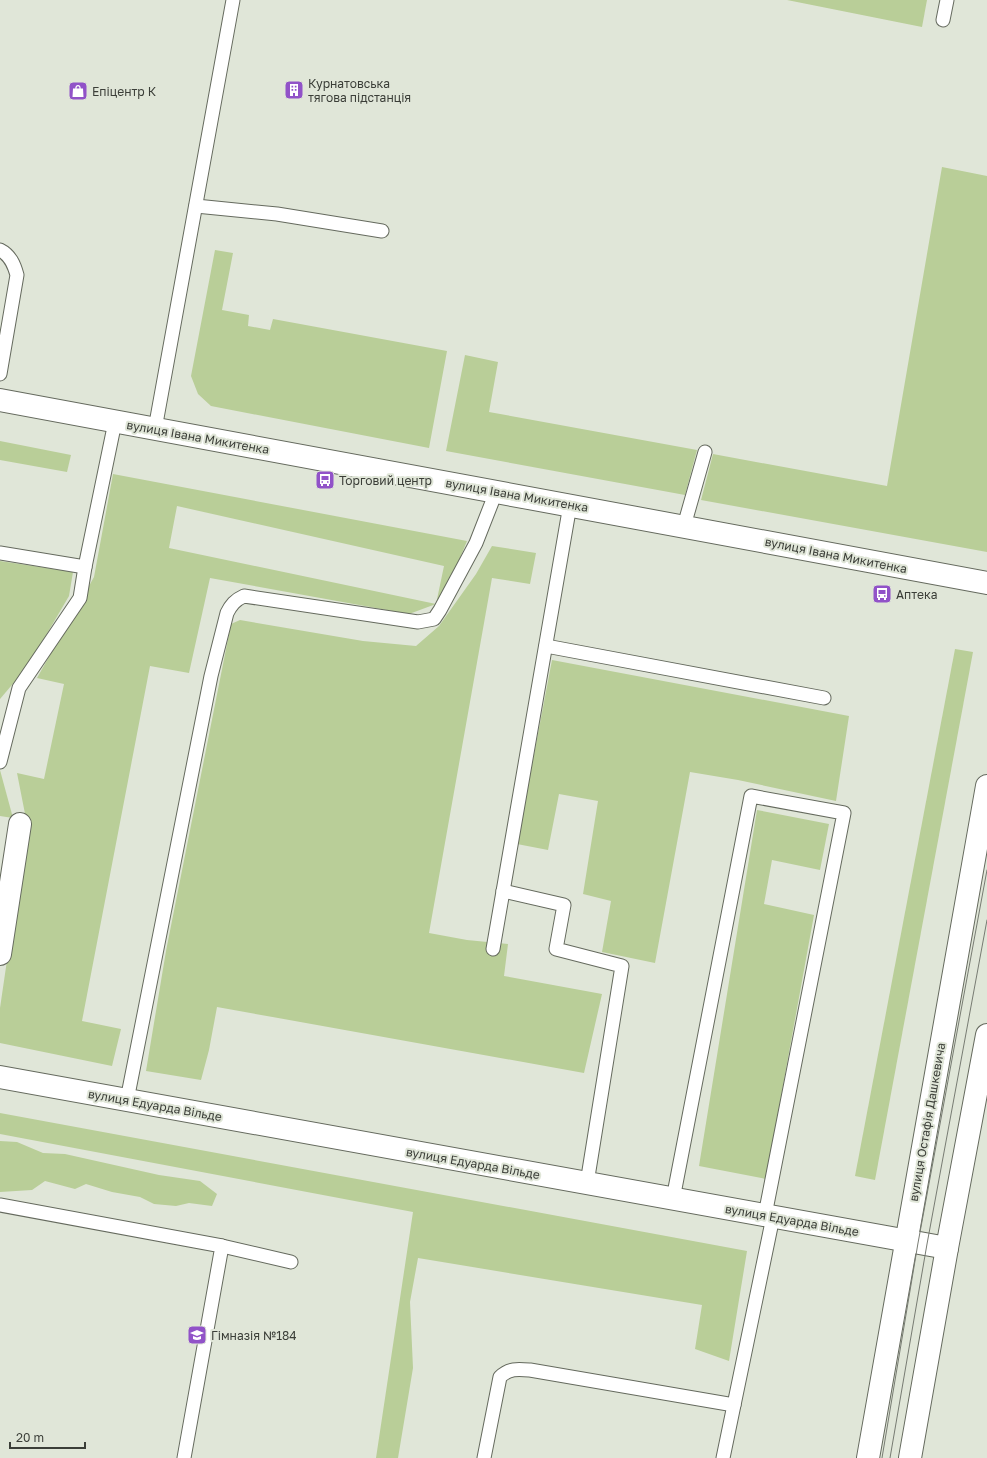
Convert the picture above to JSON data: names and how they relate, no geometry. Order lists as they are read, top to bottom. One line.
{"streets":{"street":["вулиця Івана Микитенка","вулиця Едуарда Вільде","вулиця Остафія Дашкевича"]},"crossings":[["вулиця Едуарда Вільде","вулиця Остафія Дашкевича"]],"places":{"building":["Курнатовська тягова пiдстанцiя"],"shop":["Епіцентр К"],"bus stop":["Торговий центр","Аптека"],"school or university":["Гімназія №184"]},"scale_bar":"20 m"}
